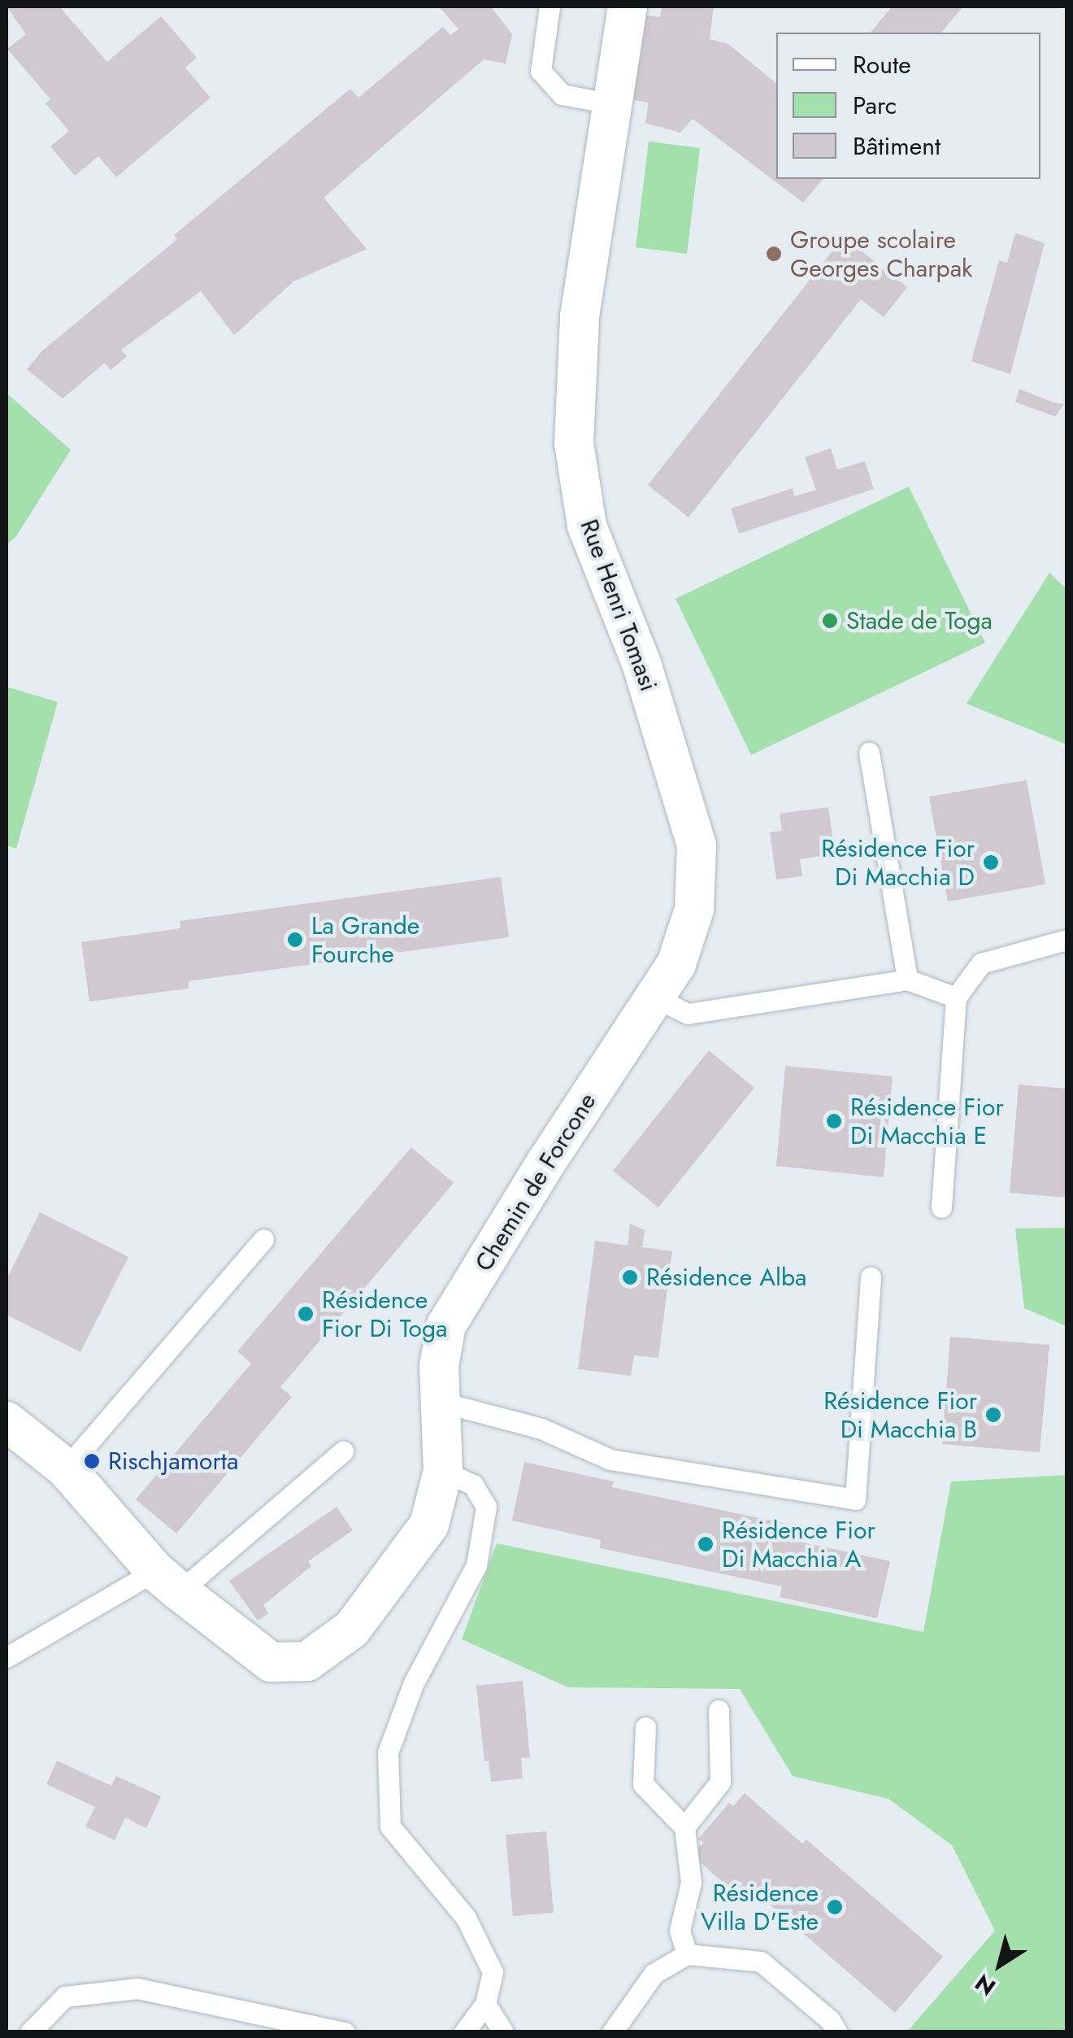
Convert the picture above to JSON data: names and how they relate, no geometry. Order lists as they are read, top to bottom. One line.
{"streets":{"street":["Rue Henri Tomasi","Chemin de Forcone"]},"crossings":[["Rue Henri Tomasi","Chemin de Forcone"]],"places":["Groupe scolaire Georges Charpak","Stade de Toga","Résidence Fior Di Macchia D","La Grande Fourche","Résidence Fior Di Macchia E","Résidence Alba","Résidence Fior Di Toga","Résidence Fior Di Macchia B","Rischjamorta","Résidence Fior Di Macchia A","Résidence Villa D'Este"],"legend":["Route","Parc","Bâtiment"],"north":"bottom left"}
